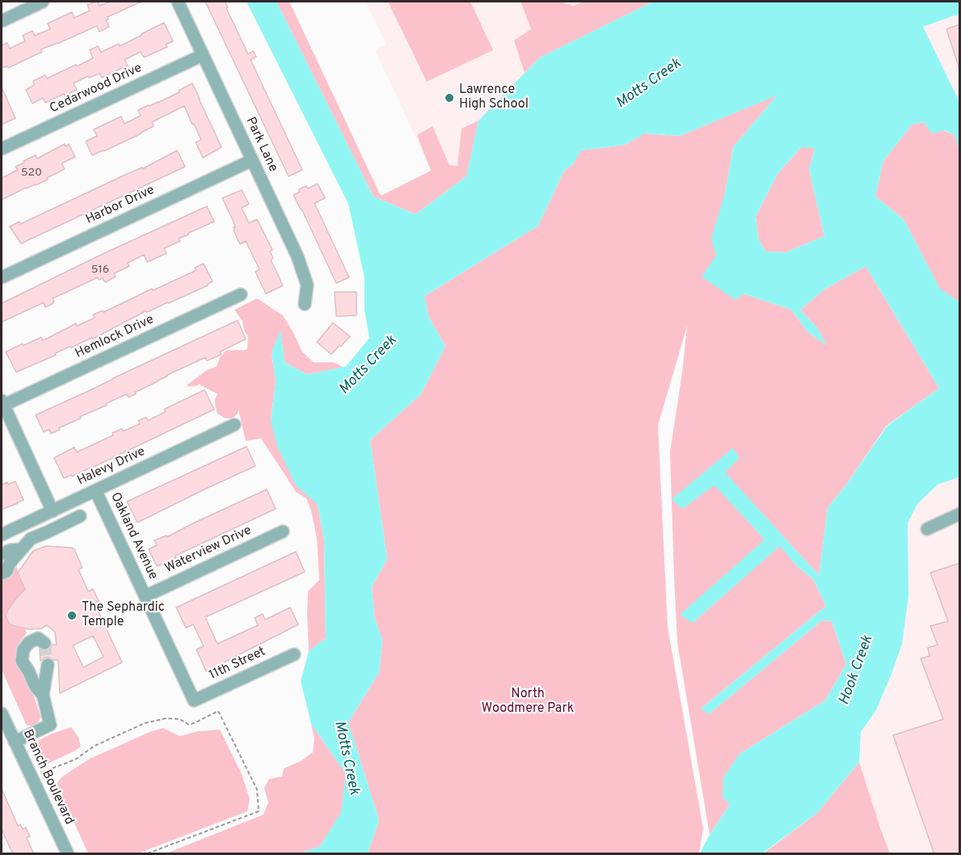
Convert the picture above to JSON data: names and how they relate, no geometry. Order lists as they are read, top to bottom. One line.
{"streets":{"street":["Cedarwood Drive","Park Lane","Harbor Drive","Hemlock Drive","Halevy Drive","Oakland Avenue","Waterview Drive","11th Street","Branch Boulevard"]},"crossings":[["Cedarwood Drive","Park Lane"],["Park Lane","Harbor Drive"],["Halevy Drive","Oakland Avenue"],["Oakland Avenue","Waterview Drive"],["Oakland Avenue","11th Street"]],"water":["Motts Creek","Hook Creek"],"parks":["North Woodmere Park"],"places":["Lawrence High School","The Sephardic Temple"],"house_numbers":["520","516"]}
